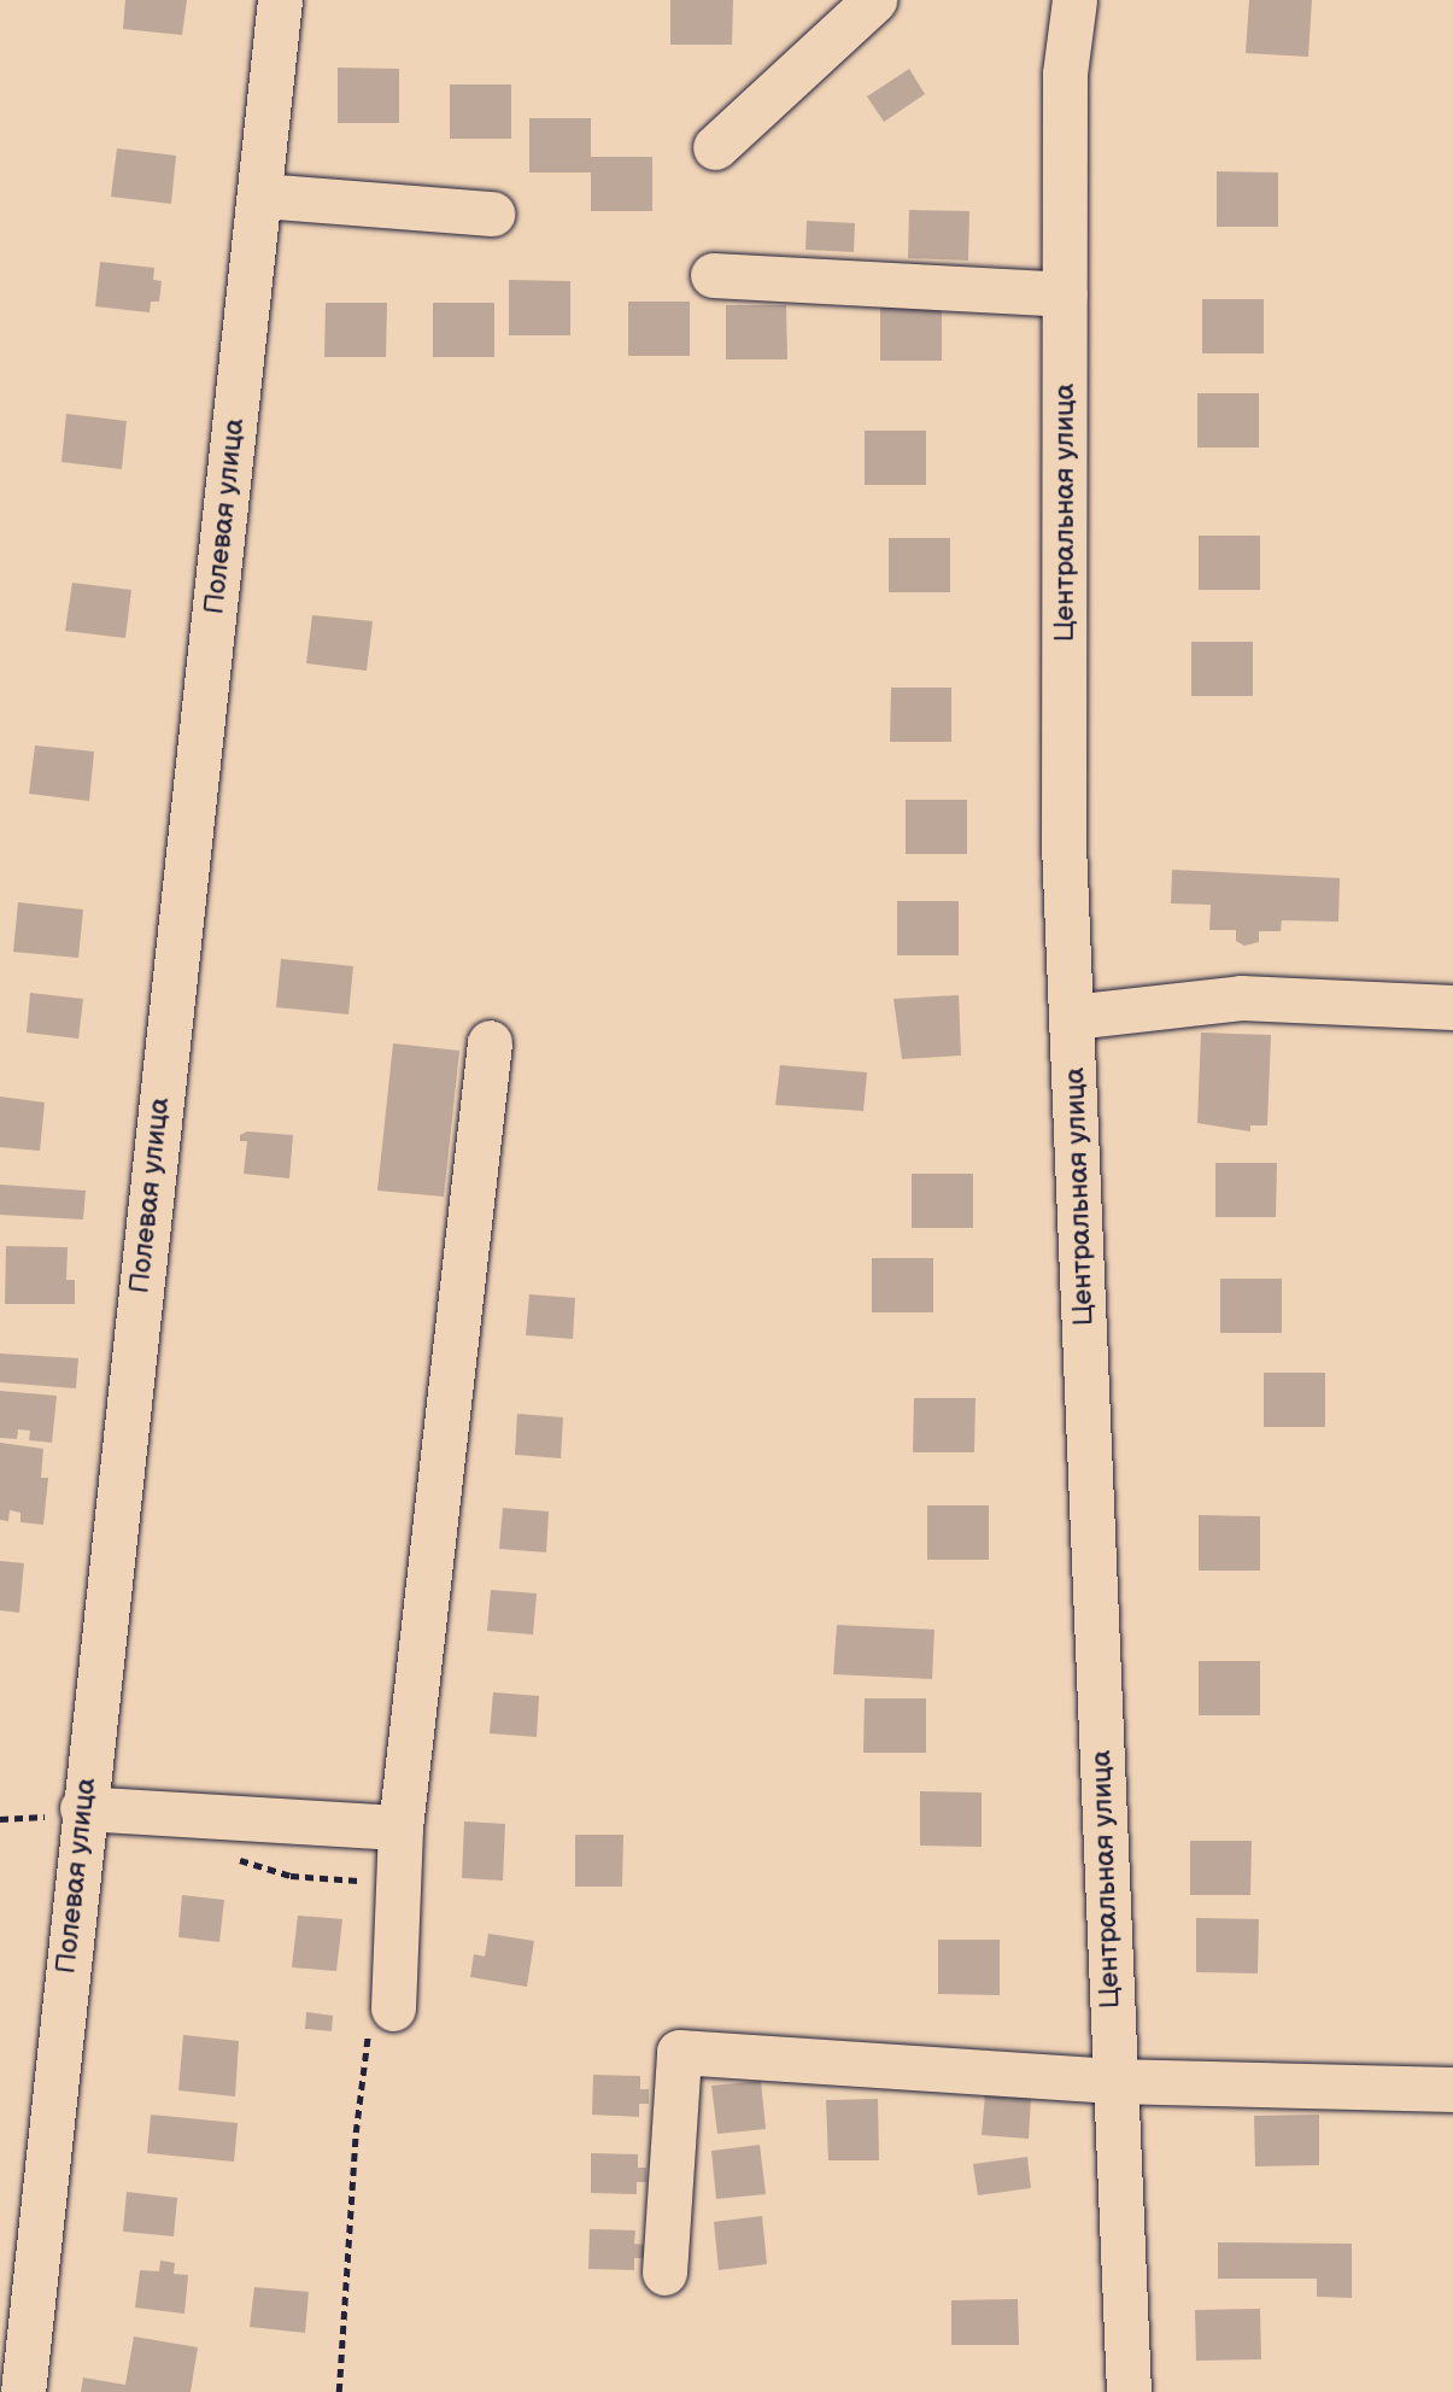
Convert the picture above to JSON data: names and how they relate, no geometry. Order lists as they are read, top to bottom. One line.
{"streets":{"street":["Центральная улица","Полевая улица"]}}
